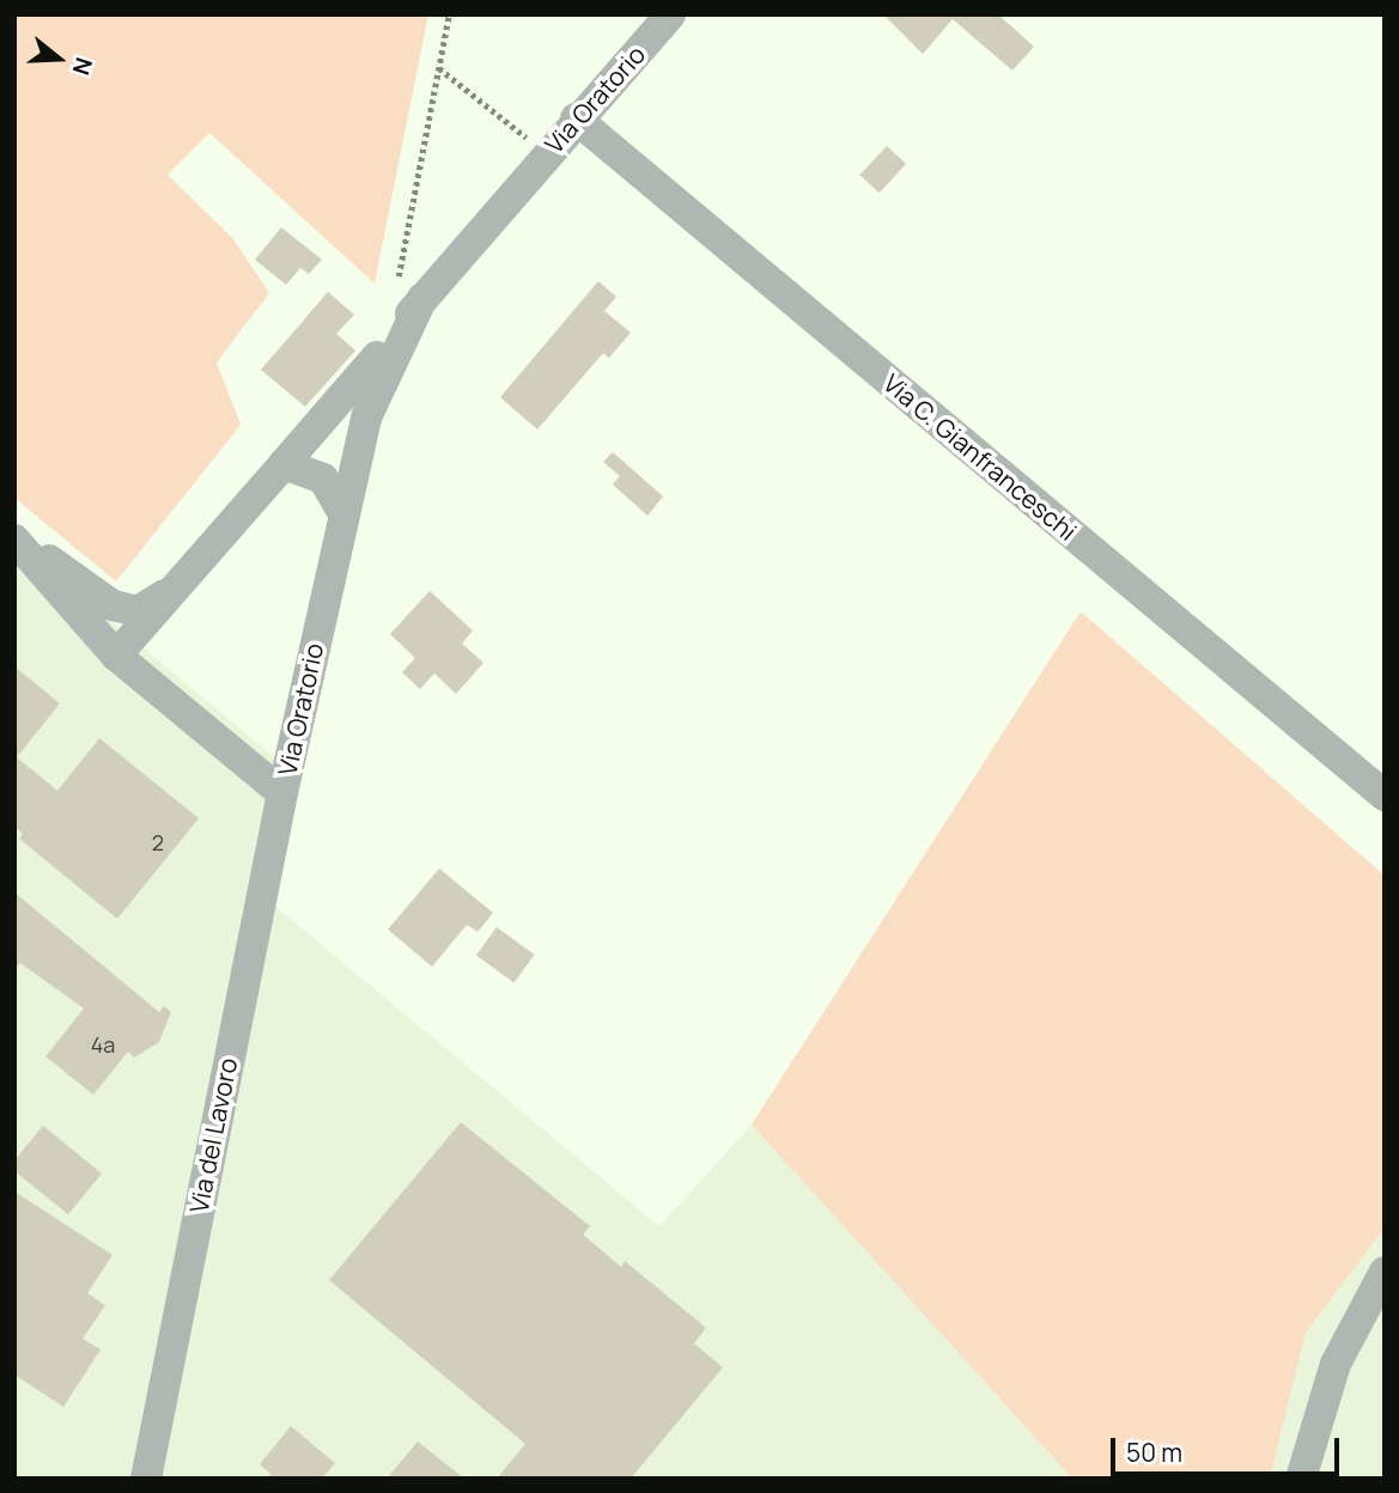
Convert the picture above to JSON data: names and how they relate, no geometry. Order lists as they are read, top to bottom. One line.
{"streets":{"street":["Via Oratorio","Via C. Gianfranceschi","Via del Lavoro"]},"crossings":[["Via Oratorio","Via C. Gianfranceschi"],["Via Oratorio","Via del Lavoro"]],"house_numbers":["2","4a"],"scale_bar":"50 m","north":"right"}
